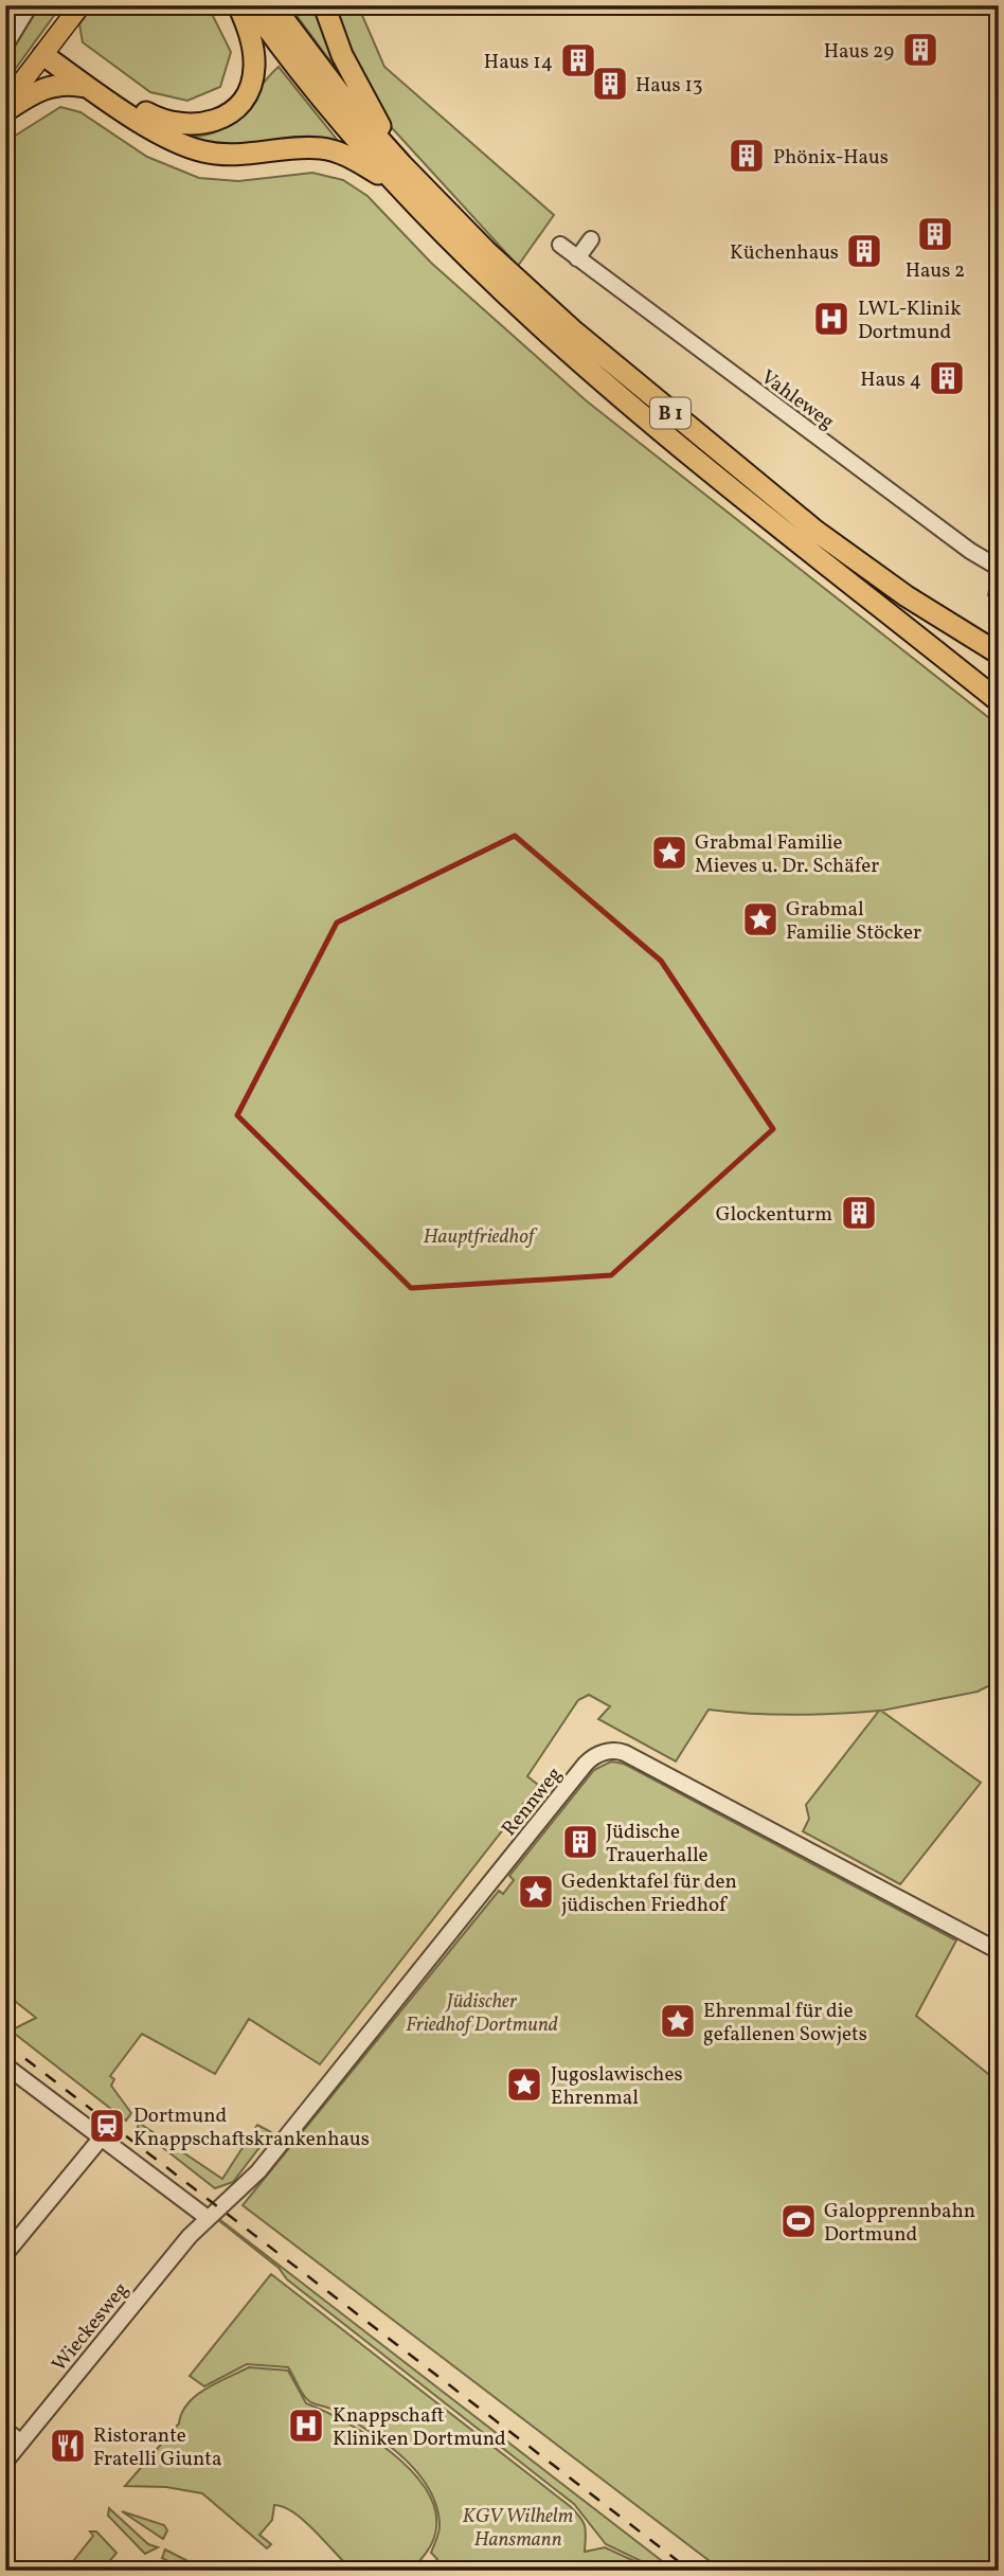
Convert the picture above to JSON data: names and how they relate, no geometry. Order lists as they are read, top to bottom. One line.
{"streets":{"highway":["B 1"],"street":["Vahleweg","Rennweg","Wieckesweg"]},"crossings":[["Rennweg","Wieckesweg"]],"parks":["Hauptfriedhof","Jüdischer Friedhof Dortmund","KGV Wilhelm Hansmann"],"places":{"building":["Haus 29","Haus 14","Haus 13","Phönix-Haus","Haus 2","Küchenhaus","Haus 4","Glockenturm","Jüdische Trauerhalle"],"hospital":["LWL-Klinik Dortmund","Knappschaft Kliniken Dortmund"],"place":["Grabmal Familie Mieves u. Dr. Schäfer","Grabmal Familie Stöcker","Gedenktafel für den jüdischen Friedhof","Ehrenmal für die gefallenen Sowjets","Jugoslawisches Ehrenmal"],"station":["Dortmund Knappschaftskrankenhaus"],"sports":["Galopprennbahn Dortmund"],"restaurant":["Ristorante Fratelli Giunta"]}}
